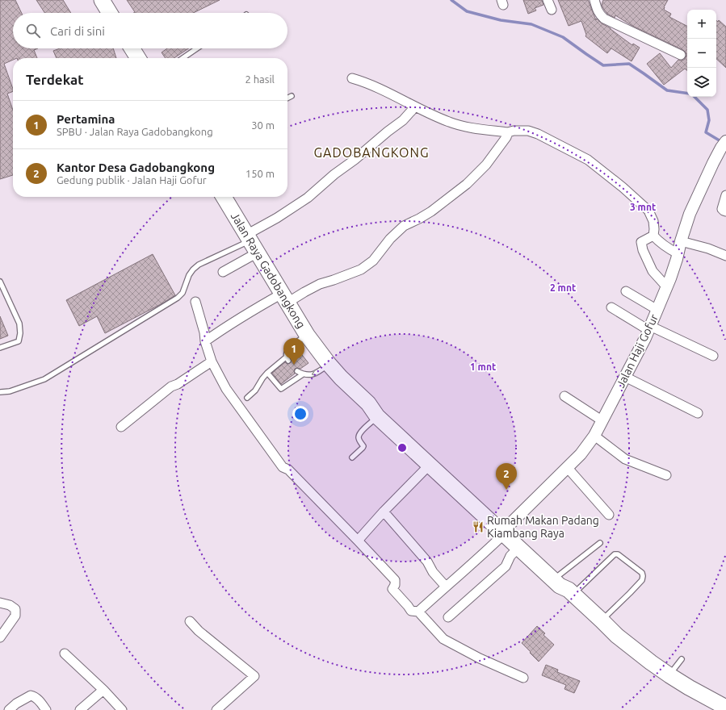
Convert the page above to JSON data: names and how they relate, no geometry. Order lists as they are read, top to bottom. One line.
{"streets":{"highway":["Jalan Raya Gadobangkong"],"street":["Jalan Haji Gofur"]},"crossings":[["Jalan Raya Gadobangkong","Jalan Haji Gofur"]],"districts":["GADOBANGKONG"],"places":{"restaurant":["Rumah Makan Padang Kiambang Raya"]},"page":{"map_buttons":["+","−"],"search":"Cari di sini","heading":["Terdekat","2 hasil"],"list":[{"mark":"1","name":"Pertamina","note":"SPBU · Jalan Raya Gadobangkong","value":"30 m"},{"mark":"2","name":"Kantor Desa Gadobangkong","note":"Gedung publik · Jalan Haji Gofur","value":"150 m"}],"pins":["1","2"]},"rings":["3 mnt","2 mnt","1 mnt"]}
